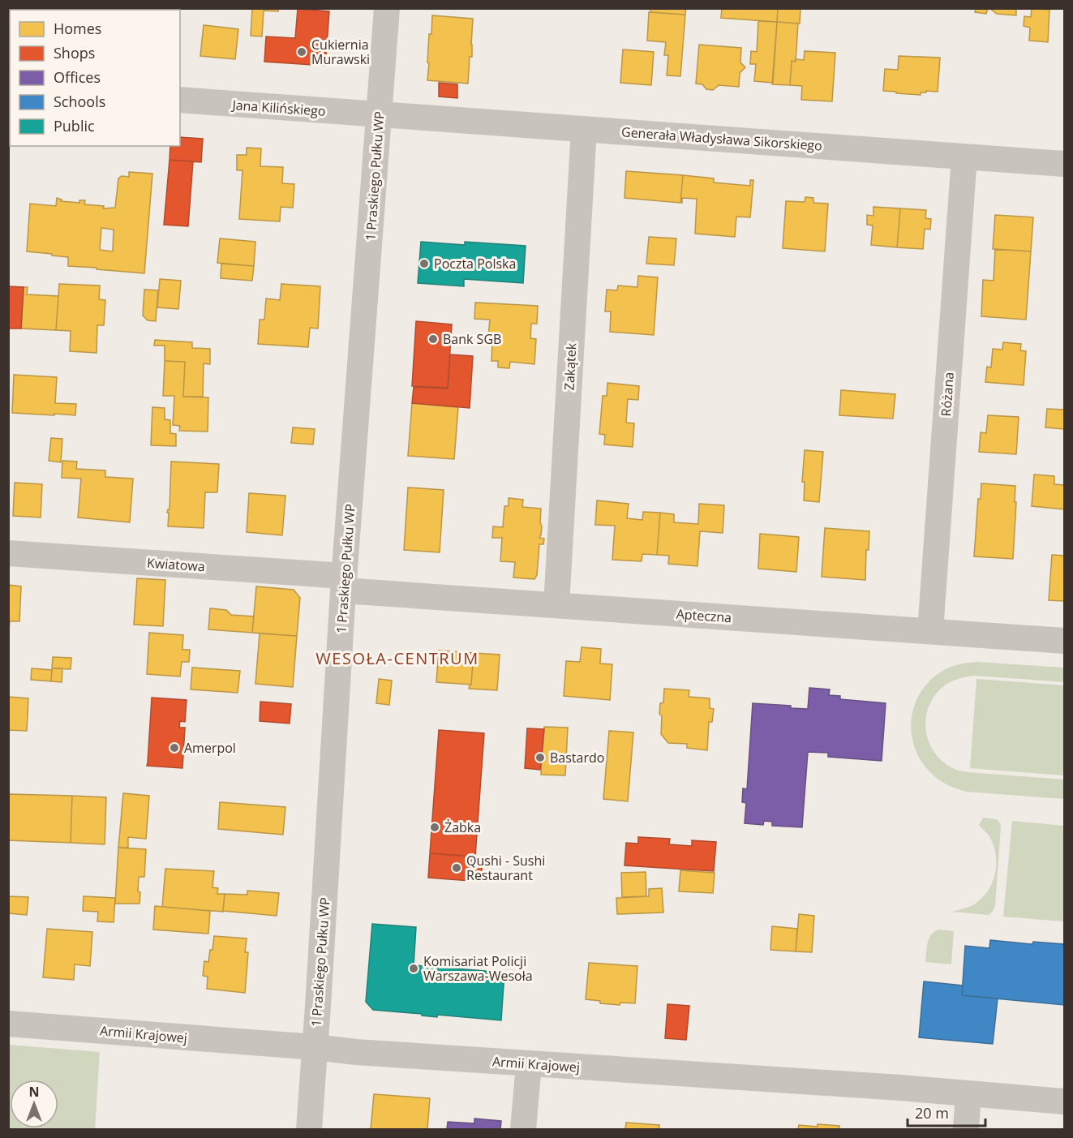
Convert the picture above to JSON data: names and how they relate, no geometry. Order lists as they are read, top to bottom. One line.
{"streets":{"street":["Jana Kilińskiego","Generała Władysława Sikorskiego","1 Praskiego Pułku WP","Zakątek","Różana","Kwiatowa","Apteczna","Armii Krajowej"]},"crossings":[["Jana Kilińskiego","Generała Władysława Sikorskiego"],["Jana Kilińskiego","1 Praskiego Pułku WP"],["Generała Władysława Sikorskiego","1 Praskiego Pułku WP"],["Generała Władysława Sikorskiego","Zakątek"],["Generała Władysława Sikorskiego","Różana"],["1 Praskiego Pułku WP","Kwiatowa"],["1 Praskiego Pułku WP","Apteczna"],["1 Praskiego Pułku WP","Armii Krajowej"],["Zakątek","Apteczna"],["Różana","Apteczna"],["Kwiatowa","Apteczna"]],"districts":["WESOŁA-CENTRUM"],"places":["Cukiernia Murawski","Poczta Polska","Bank SGB","Amerpol","Bastardo","Żabka","Qushi - Sushi Restaurant","Komisariat Policji Warszawa-Wesoła"],"legend":["Homes","Shops","Offices","Schools","Public"],"scale_bar":"20 m","north":"top"}
